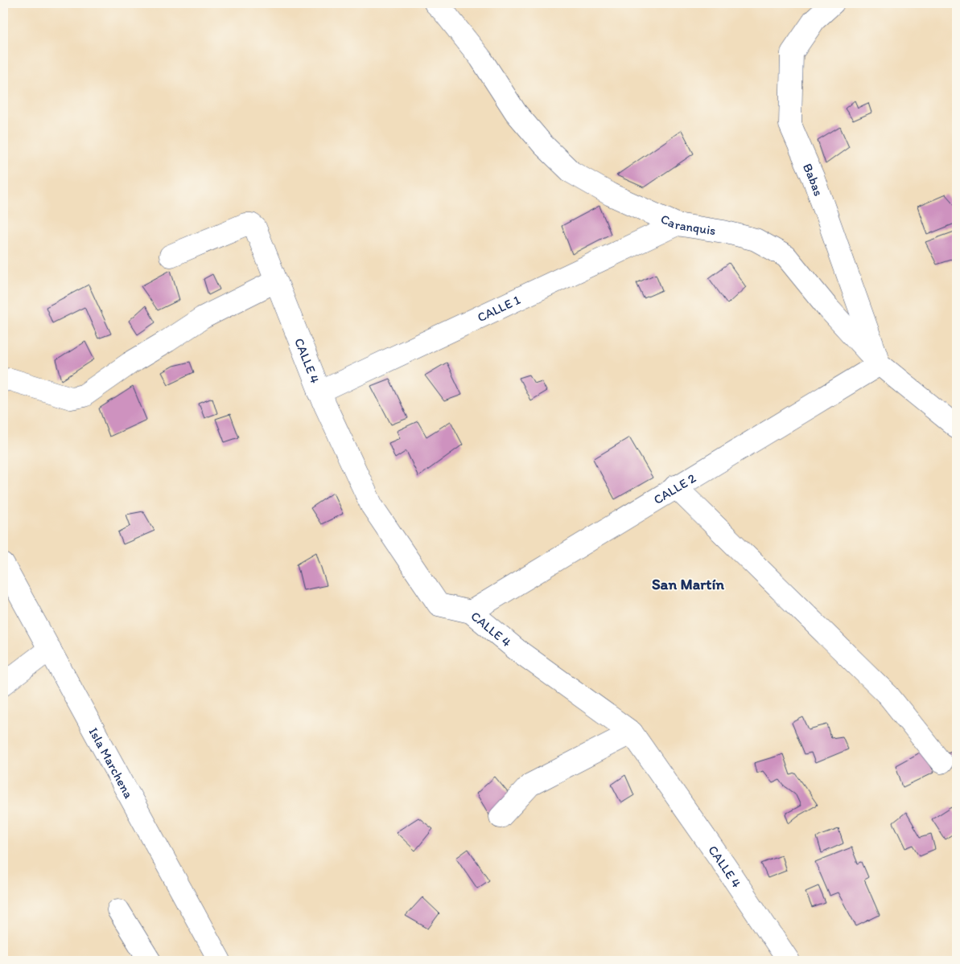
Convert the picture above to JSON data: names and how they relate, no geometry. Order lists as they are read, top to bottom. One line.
{"streets":{"street":["Babas","Caranquis","CALLE 1","CALLE 4","CALLE 2","Isla Marchena"]},"crossings":[["Babas","Caranquis"],["Babas","CALLE 2"],["Caranquis","CALLE 1"],["Caranquis","CALLE 2"],["CALLE 1","CALLE 4"],["CALLE 4","CALLE 2"]],"districts":["San Martín"]}
